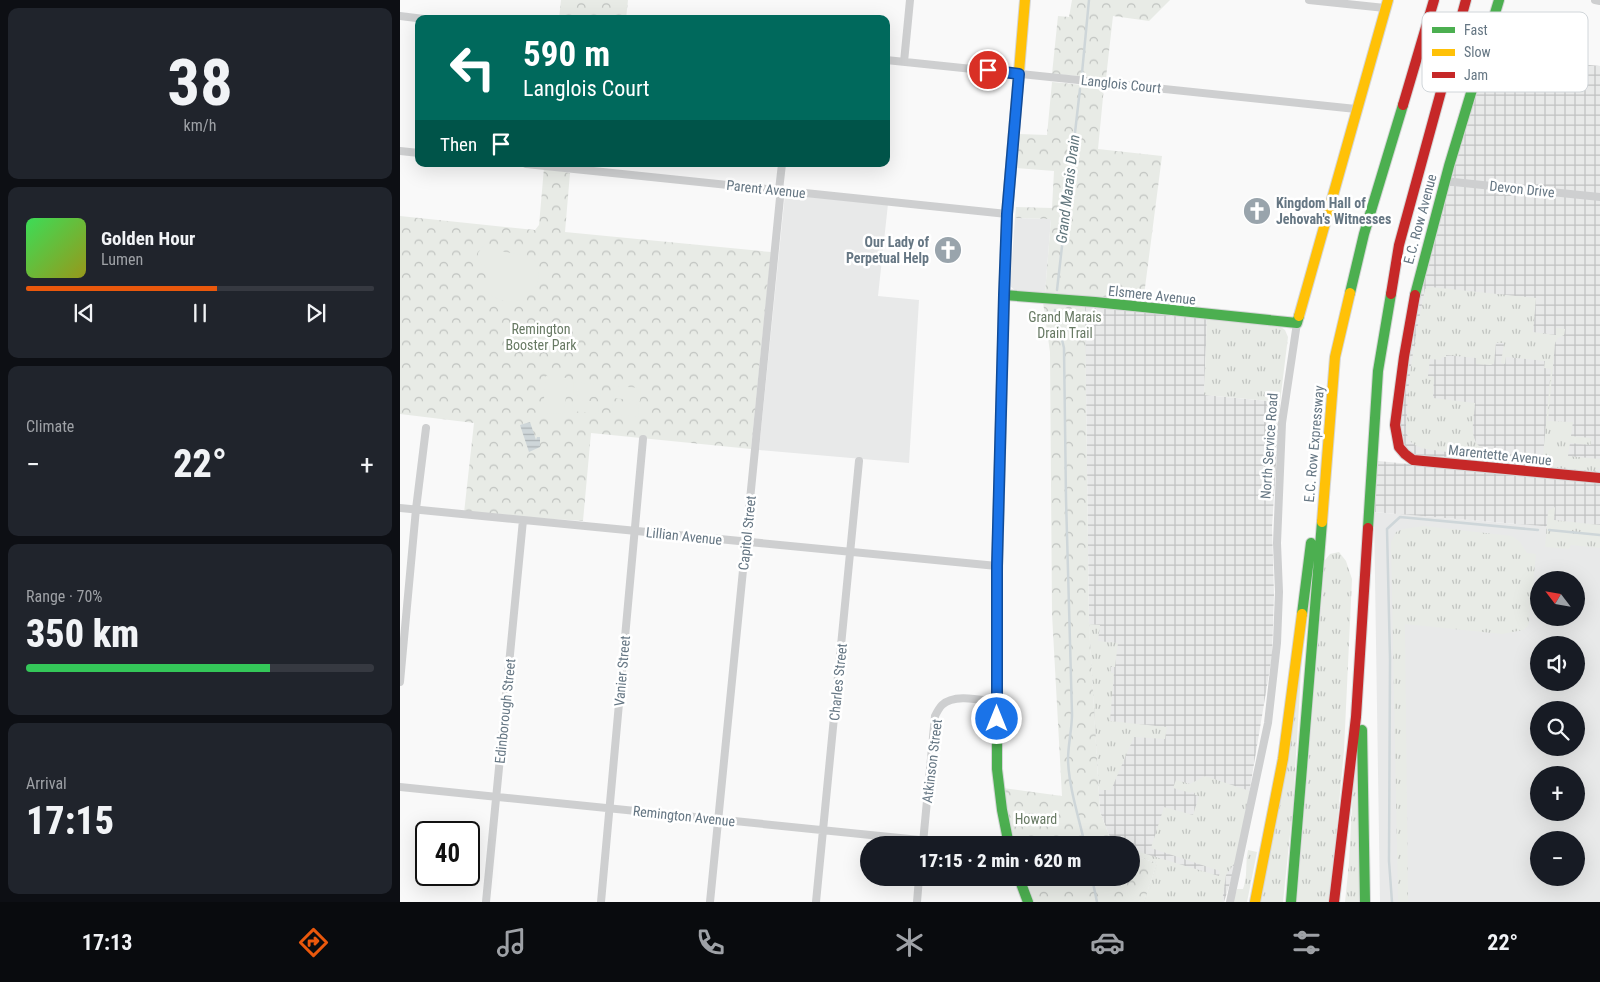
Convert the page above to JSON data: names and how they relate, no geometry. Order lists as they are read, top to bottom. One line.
{"streets":{"main road":["E.C. Row Avenue","Elsmere Avenue","E.C. Row Expressway","North Service Road","Marentette Avenue"],"street":["Langlois Court","Parent Avenue","Devon Drive","Capitol Street","Lillian Avenue","Vanier Street","Charles Street","Edinborough Street","Atkinson Street","Remington Avenue"]},"crossings":[["Langlois Court","North Service Road"],["Parent Avenue","Capitol Street"],["Devon Drive","E.C. Row Avenue"],["E.C. Row Avenue","Marentette Avenue"],["Elsmere Avenue","North Service Road"],["Capitol Street","Lillian Avenue"],["Capitol Street","Remington Avenue"],["Lillian Avenue","Vanier Street"],["Lillian Avenue","Charles Street"],["Lillian Avenue","Edinborough Street"],["Vanier Street","Remington Avenue"],["Charles Street","Remington Avenue"],["Edinborough Street","Remington Avenue"]],"water":["Grand Marais Drain"],"parks":["Grand Marais Drain Trail","Remington Booster Park","Howard"],"places":{"church":["Kingdom Hall of Jehovah's Witnesses","Our Lady of Perpetual Help"]},"legend":["Fast","Slow","Jam"],"north":"top left","page":{"tile":[["38","km/h"],"Climate",["Range · 70%","350 km"],["Arrival","17:15"]],"turn":["590 m","Langlois Court"],"then":"Then","song":["Golden Hour","Lumen"],"heat":["−","22°","+"],"map_buttons":["+","−"],"limit":"40","trip":"17:15 · 2 min · 620 m","tabs":["17:13","22°"]}}
